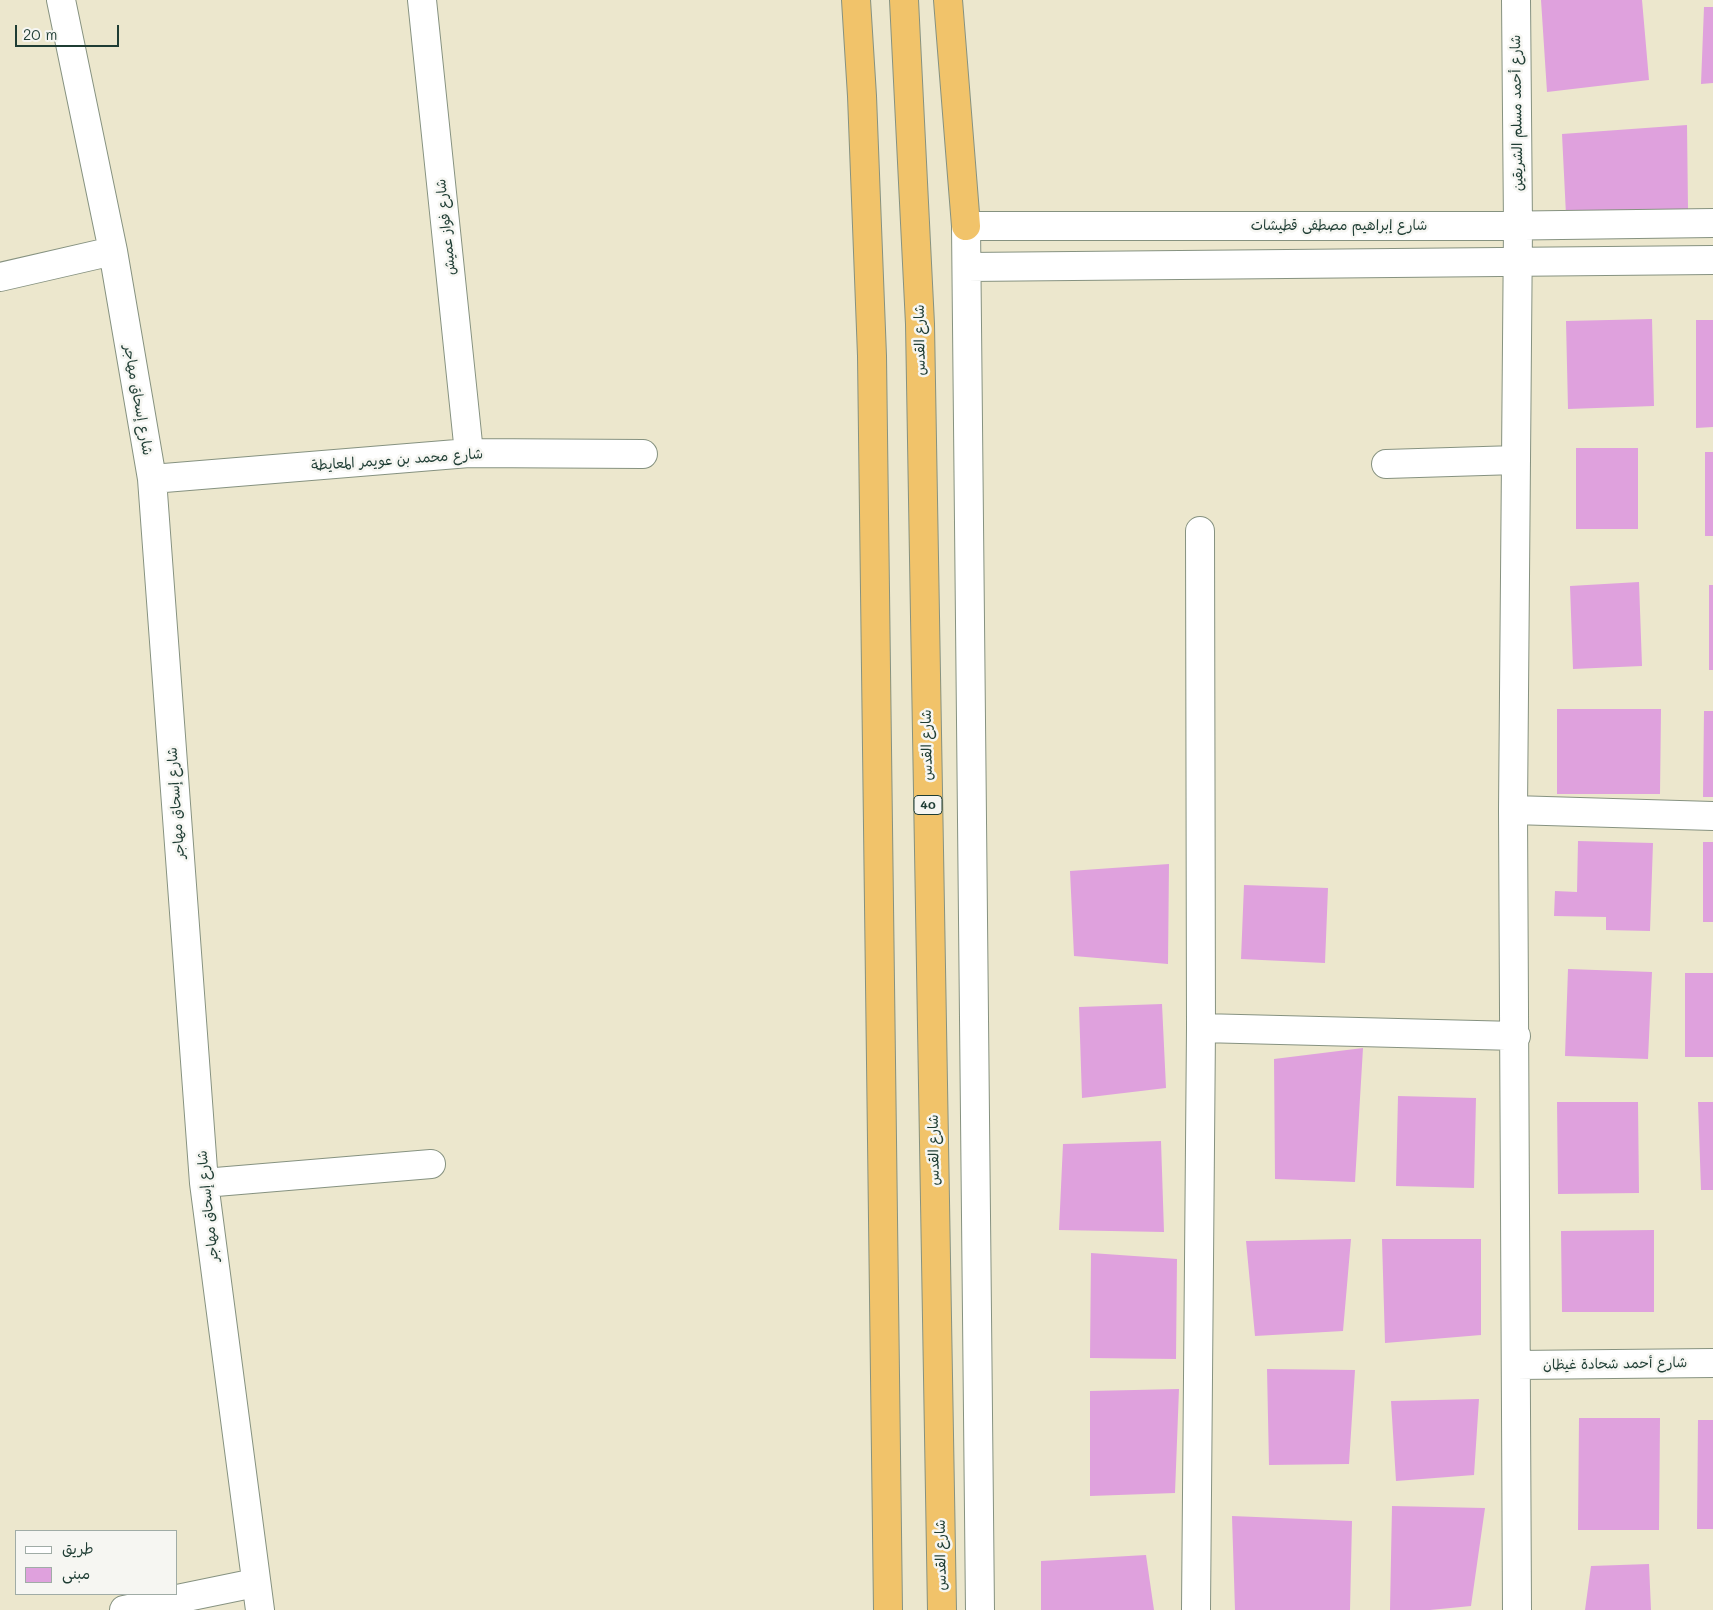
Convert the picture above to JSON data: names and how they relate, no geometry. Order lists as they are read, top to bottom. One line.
{"streets":{"highway":["شارع القدس","40"],"street":["شارع أحمد مسلم الشريقين","شارع إبراهيم مصطفى قطيشات","شارع فواز عميش","شارع إسحاق مهاجر","شارع محمد بن عويمر المعايطة","شارع أحمد شحادة غيظان"]},"crossings":[["شارع أحمد مسلم الشريقين","شارع إبراهيم مصطفى قطيشات"],["شارع أحمد مسلم الشريقين","شارع أحمد شحادة غيظان"],["شارع فواز عميش","شارع محمد بن عويمر المعايطة"],["شارع إسحاق مهاجر","شارع محمد بن عويمر المعايطة"]],"legend":["طريق","مبنى"],"scale_bar":"20 m"}
